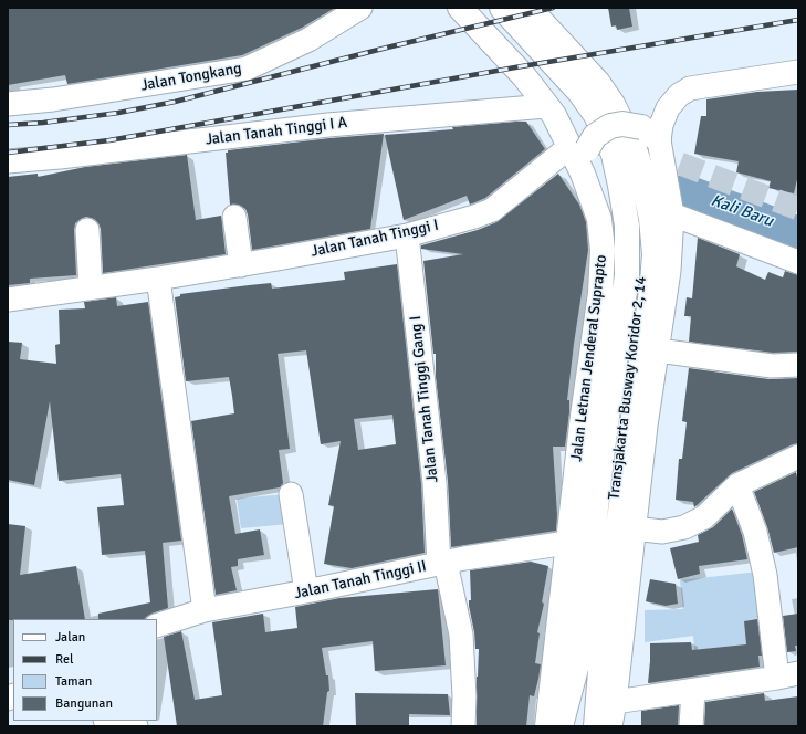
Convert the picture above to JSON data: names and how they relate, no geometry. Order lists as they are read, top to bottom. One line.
{"streets":{"main road":["Jalan Letnan Jenderal Suprapto"],"street":["Jalan Tongkang","Jalan Tanah Tinggi I A","Jalan Tanah Tinggi I","Transjakarta Busway Koridor 2, 14","Jalan Tanah Tinggi Gang I","Jalan Tanah Tinggi II"]},"crossings":[["Jalan Tanah Tinggi I","Jalan Letnan Jenderal Suprapto"],["Jalan Tanah Tinggi I","Jalan Tanah Tinggi Gang I"],["Jalan Letnan Jenderal Suprapto","Transjakarta Busway Koridor 2, 14"],["Jalan Letnan Jenderal Suprapto","Jalan Tanah Tinggi II"],["Jalan Tanah Tinggi Gang I","Jalan Tanah Tinggi II"]],"water":["Kali Baru"],"legend":["Jalan","Rel","Taman","Bangunan"]}
